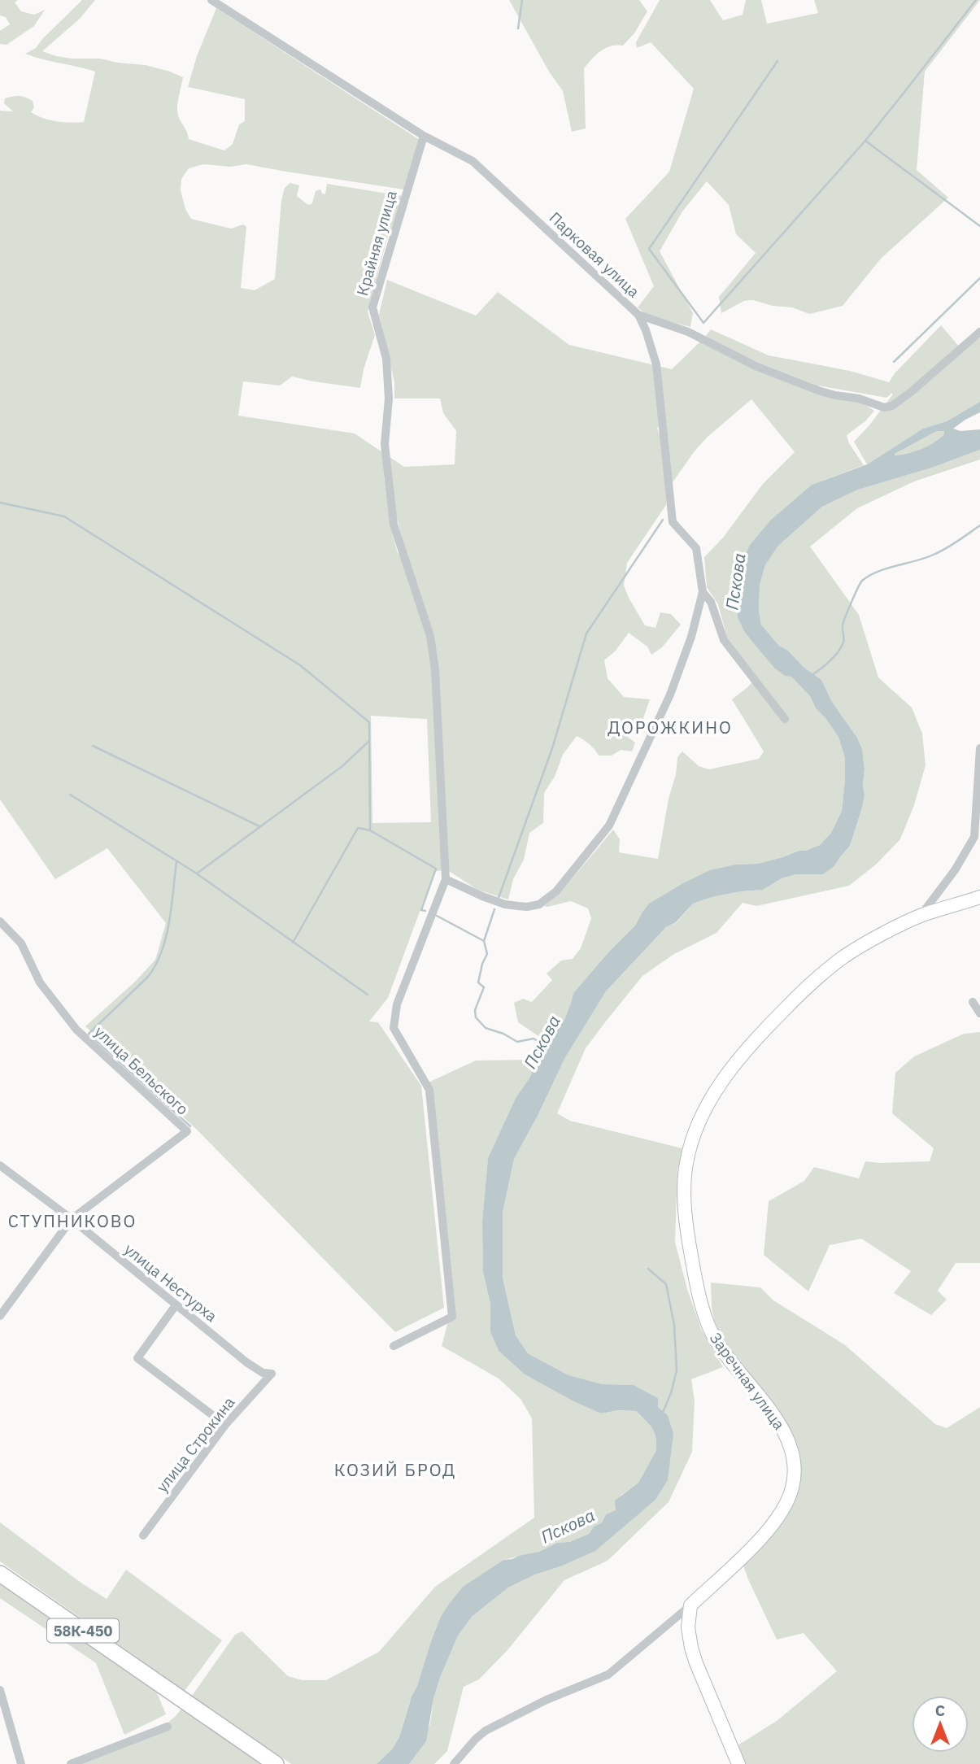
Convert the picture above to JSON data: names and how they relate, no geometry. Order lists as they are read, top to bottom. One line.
{"streets":{"highway":["58К-450"],"street":["Крайняя улица","Парковая улица","улица Бельского","улица Нестурха","Заречная улица","улица Строкина"]},"crossings":[["Крайняя улица","Парковая улица"],["улица Бельского","улица Нестурха"],["улица Нестурха","улица Строкина"]],"districts":["ДОРОЖКИНО","СТУПНИКОВО","КОЗИЙ БРОД"],"water":["Пскова"],"north":"top"}
